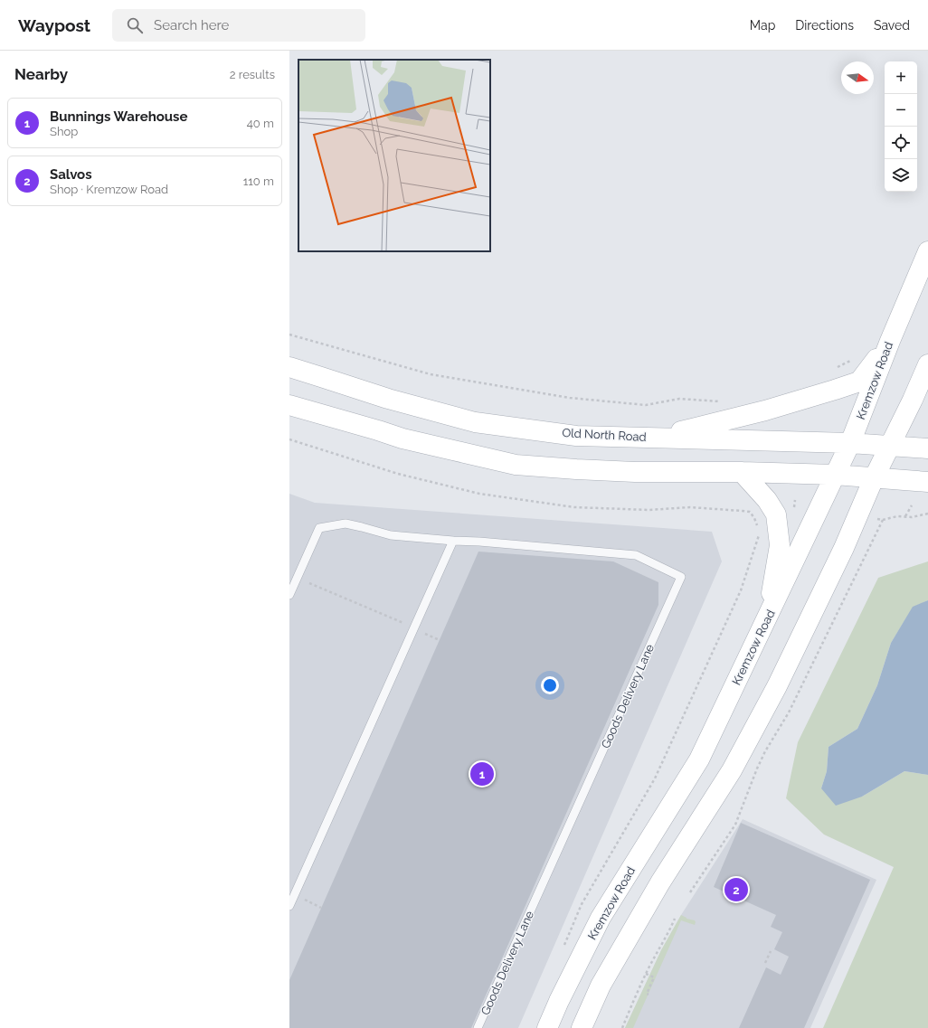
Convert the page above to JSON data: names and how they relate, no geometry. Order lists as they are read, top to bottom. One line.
{"streets":{"main road":["Kremzow Road","Old North Road"],"lane":["Goods Delivery Lane"]},"crossings":[["Kremzow Road","Old North Road"]],"north":"right","page":{"header":"Waypost","search":"Search here","nav":["Map","Directions","Saved"],"heading":["Nearby","2 results"],"map_buttons":["+","−"],"list":[{"mark":"1","name":"Bunnings Warehouse","note":"Shop","value":"40 m"},{"mark":"2","name":"Salvos","note":"Shop · Kremzow Road","value":"110 m"}],"pins":["1","2"]}}
